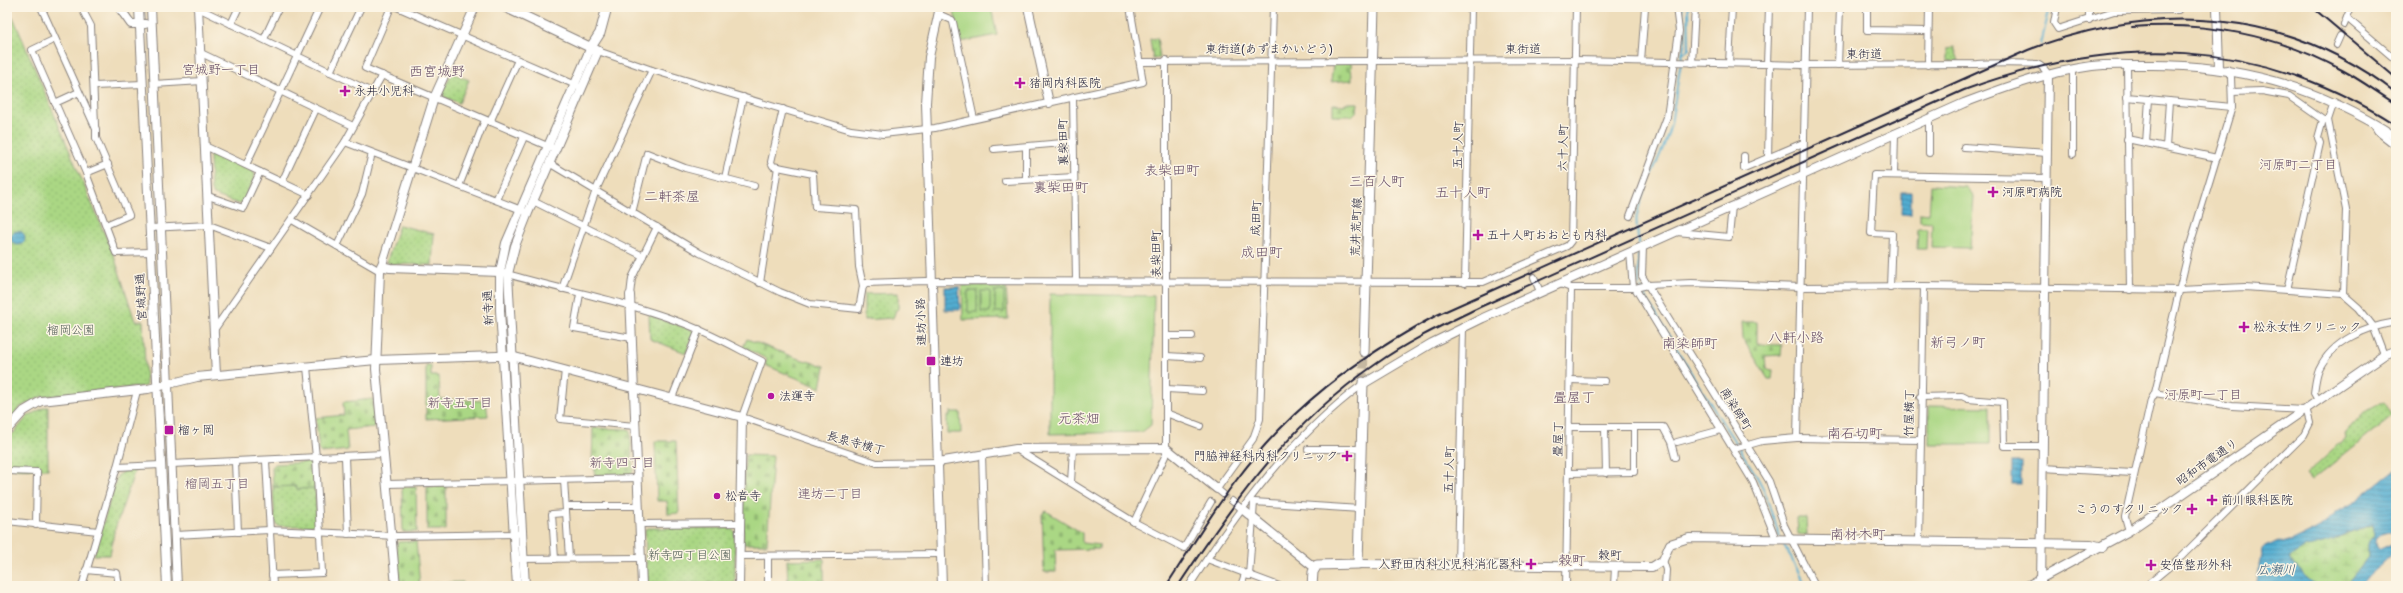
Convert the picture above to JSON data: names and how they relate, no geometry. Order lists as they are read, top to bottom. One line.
{"streets":{"main road":["荒井荒町線"],"street":["東街道(あずまかいどう)","東街道","裏柴田町","五十人町","六十人町","成田町","表柴田町","宮城野通","新寺通","連坊小路","南染師町","竹屋横丁","畳屋丁","長泉寺横丁","昭和市電通り","穀町"]},"crossings":[["東街道(あずまかいどう)","東街道"],["東街道(あずまかいどう)","成田町"],["東街道(あずまかいどう)","荒井荒町線"],["東街道(あずまかいどう)","表柴田町"],["東街道","五十人町"],["東街道","六十人町"],["東街道","荒井荒町線"],["五十人町","穀町"],["連坊小路","長泉寺横丁"],["畳屋丁","穀町"]],"districts":["宮城野一丁目","西宮城野","河原町二丁目","表柴田町","三百人町","裏柴田町","五十人町","二軒茶屋","成田町","八軒小路","新弓ノ町","南染師町","河原町一丁目","畳屋丁","新寺五丁目","元茶畑","南石切町","新寺四丁目","榴岡五丁目","連坊二丁目","南材木町","穀町"],"water":["広瀬川"],"parks":["榴岡公園","新寺四丁目公園"],"places":{"health":["猪岡内科医院","永井小児科","河原町病院","五十人町おおとも内科","松永女性クリニック","門脇神経科内科クリニック","前川眼科医院","こうのすクリニック","入野田内科小児科消化器科","安倍整形外科"],"transit":["連坊","榴ヶ岡"],"other":["法運寺","松音寺"]}}
